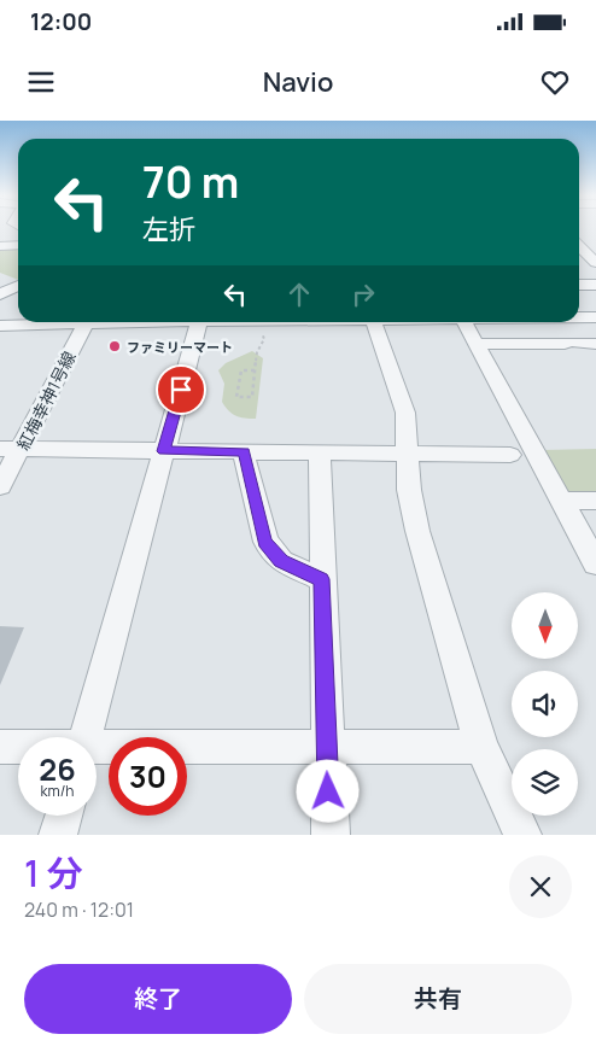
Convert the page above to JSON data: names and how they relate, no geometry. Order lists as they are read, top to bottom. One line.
{"streets":{"street":["紅梅幸神1号線"]},"places":["ファミリーマート"],"north":"bottom","page":{"status":"12:00","header":"Navio","turn":["70 m","左折"],"speed":"26 km/h","limit":"30","heading":["1 分","240 m · 12:01"],"buttons":["終了","共有"]}}
